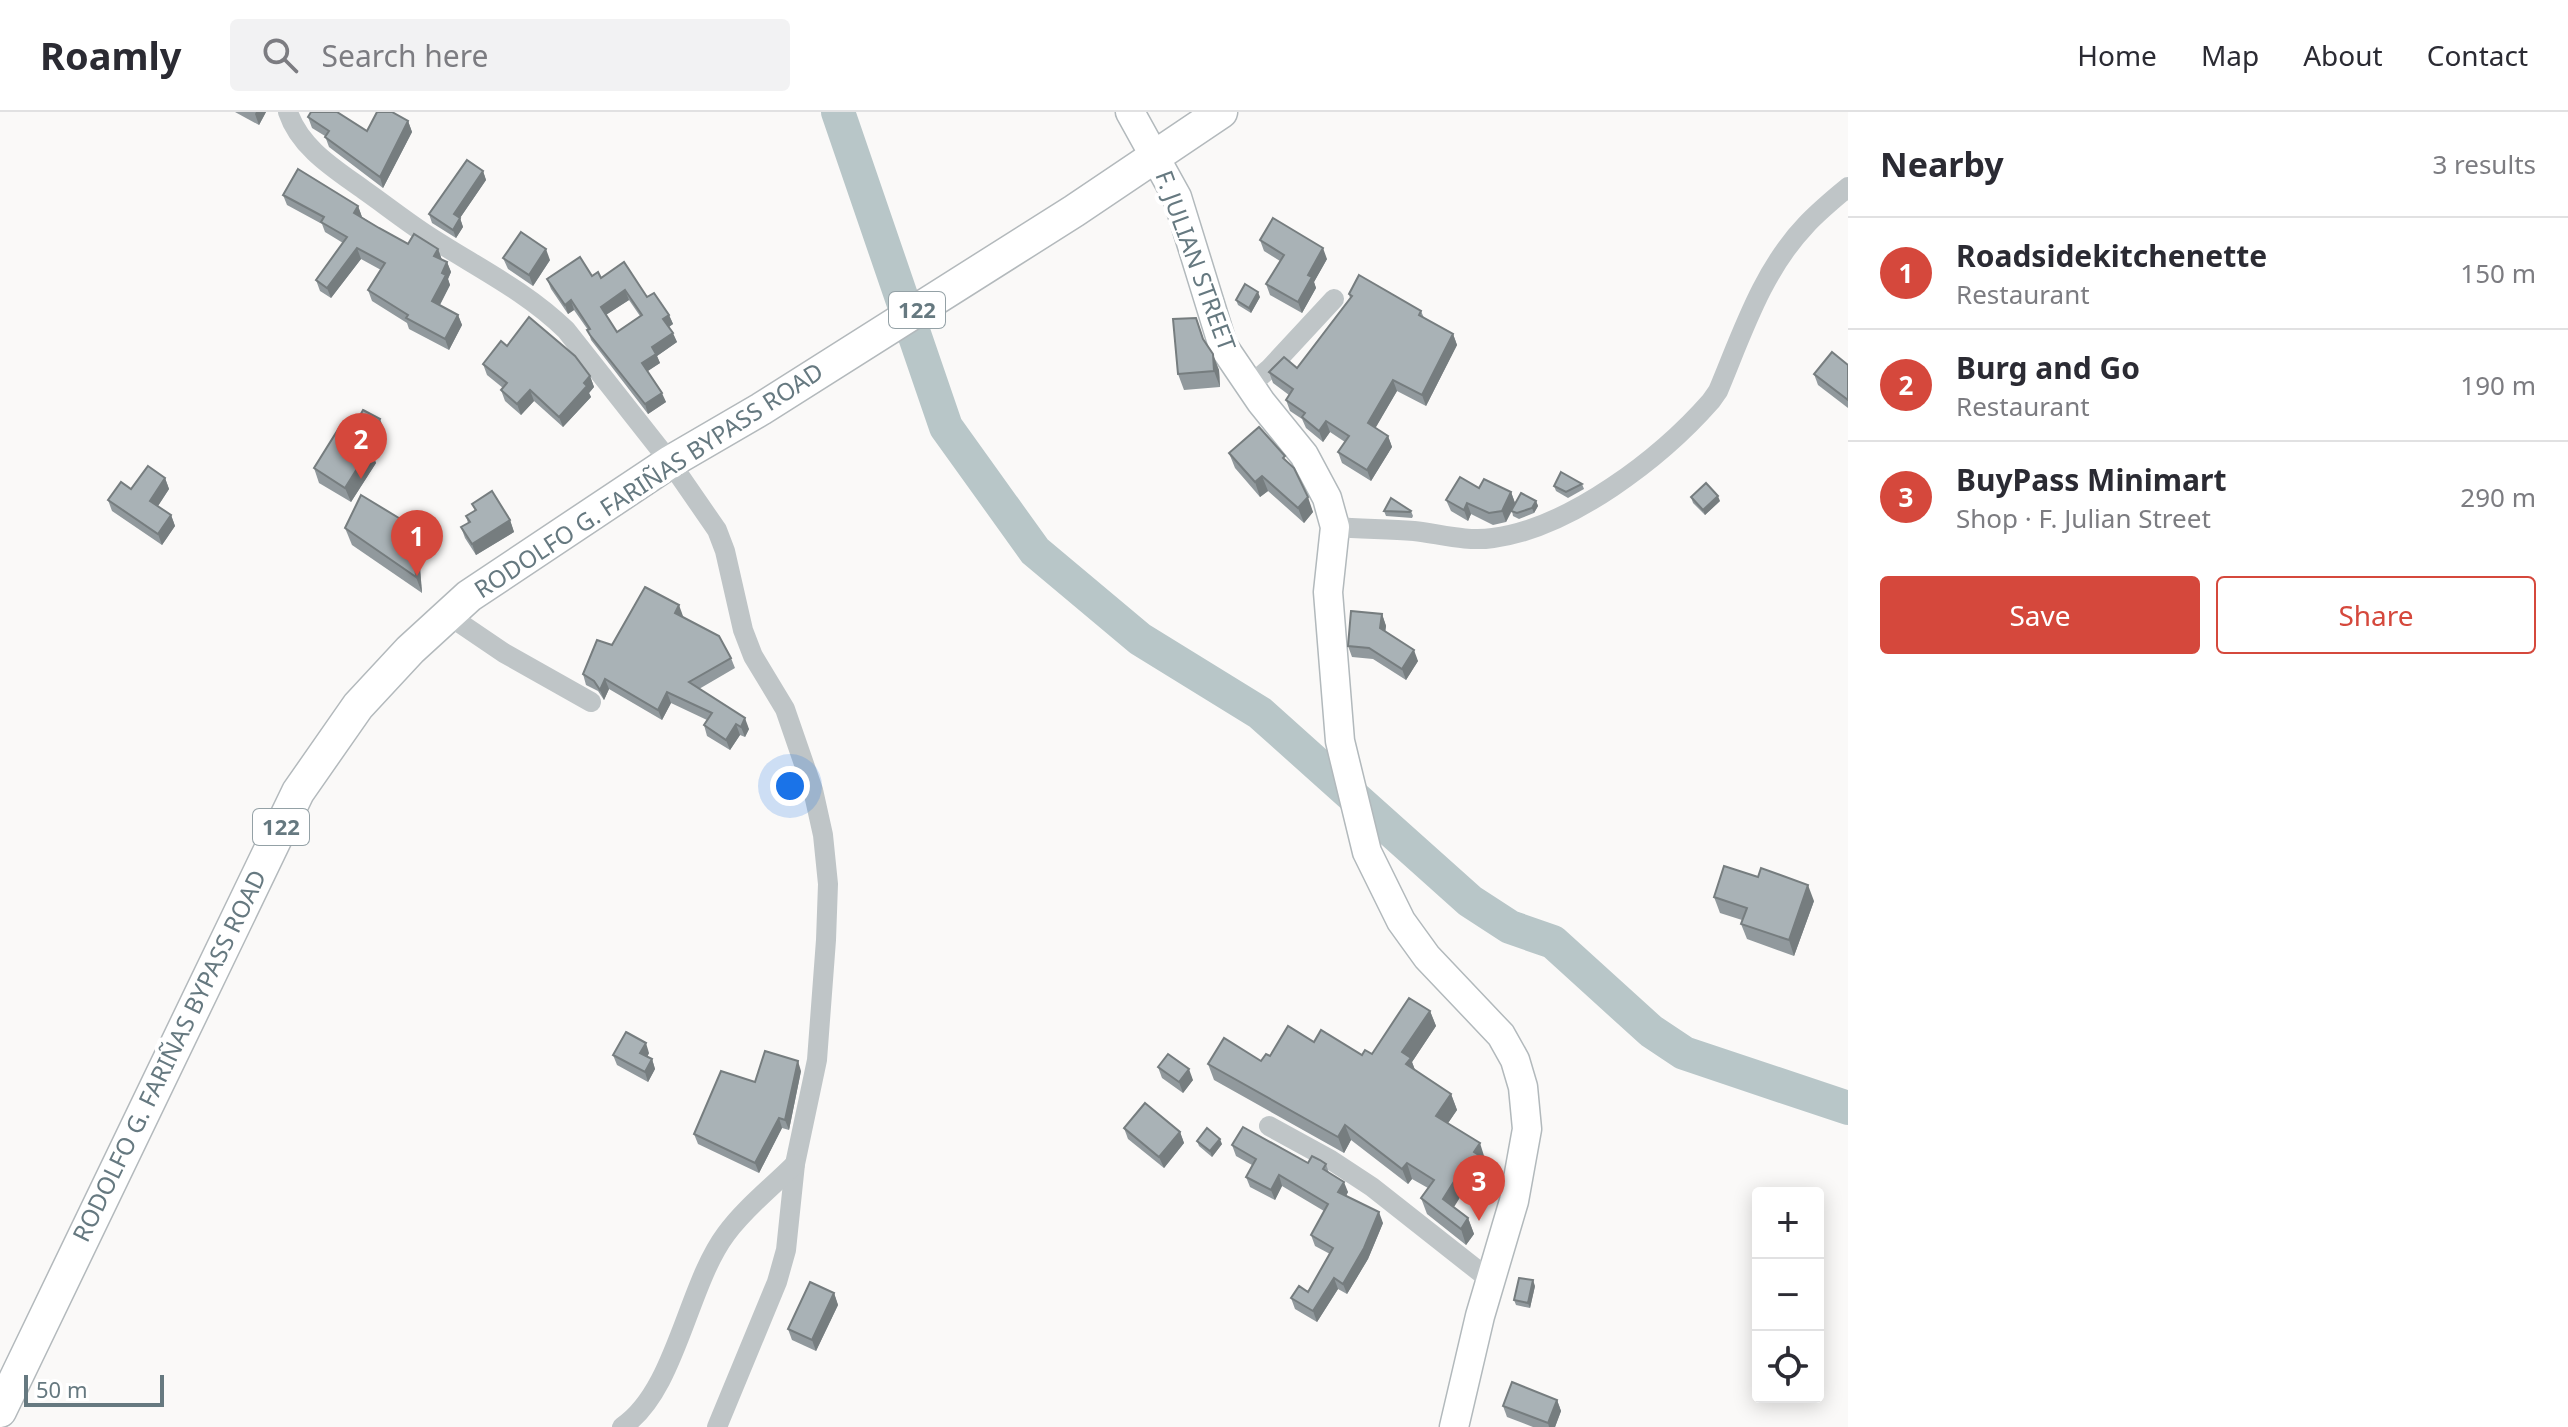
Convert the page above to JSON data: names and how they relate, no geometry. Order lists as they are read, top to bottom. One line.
{"streets":{"main road":["122","RODOLFO G. FARIÑAS BYPASS ROAD"],"street":["F. JULIAN STREET"]},"crossings":[["F. JULIAN STREET","RODOLFO G. FARIÑAS BYPASS ROAD"]],"scale_bar":"50 m","page":{"header":"Roamly","search":"Search here","nav":["Home","Map","About","Contact"],"heading":["Nearby","3 results"],"list":[{"mark":"1","name":"Roadsidekitchenette","note":"Restaurant","value":"150 m"},{"mark":"2","name":"Burg and Go","note":"Restaurant","value":"190 m"},{"mark":"3","name":"BuyPass Minimart","note":"Shop · F. Julian Street","value":"290 m"}],"pins":["2","1","3"],"buttons":["Save","Share"],"map_buttons":["+","−"],"scale":"50 m"}}
